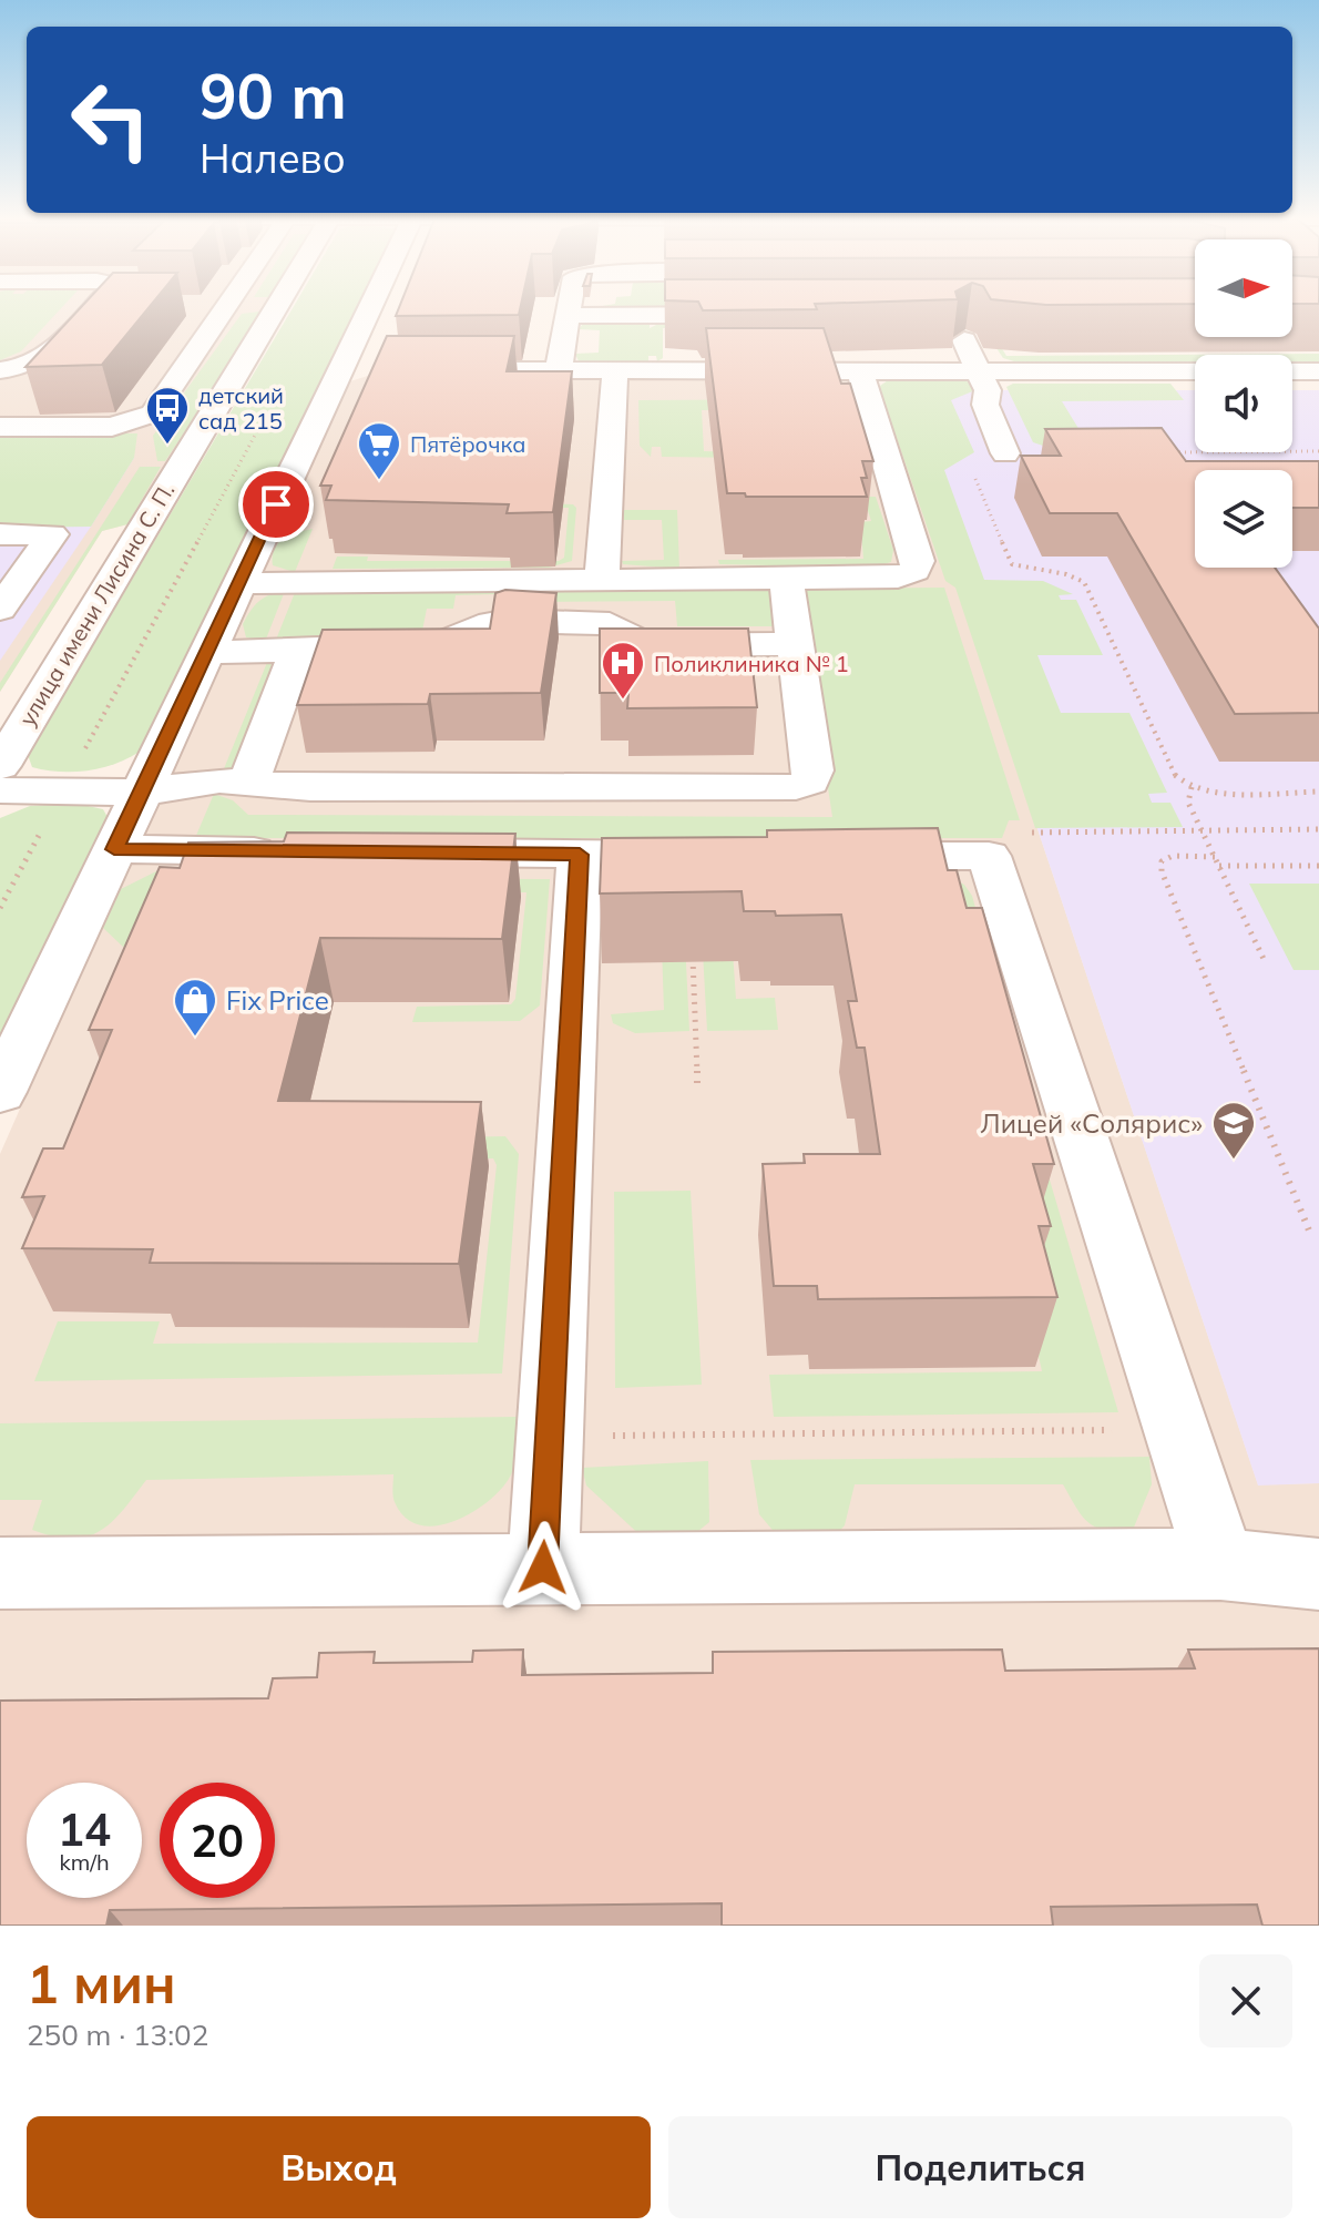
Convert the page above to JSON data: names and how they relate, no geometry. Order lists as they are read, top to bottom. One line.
{"streets":{"street":["улица имени Лисина С. П."]},"places":{"bus stop":["детский сад 215"],"supermarket":["Пятёрочка"],"hospital":["Поликлиника № 1"],"shop":["Fix Price"],"school or university":["Лицей «Солярис»"]},"north":"right","page":{"turn":["90 m","Налево"],"speed":"14 km/h","limit":"20","heading":["1 мин","250 m · 13:02"],"buttons":["Выход","Поделиться"]}}
